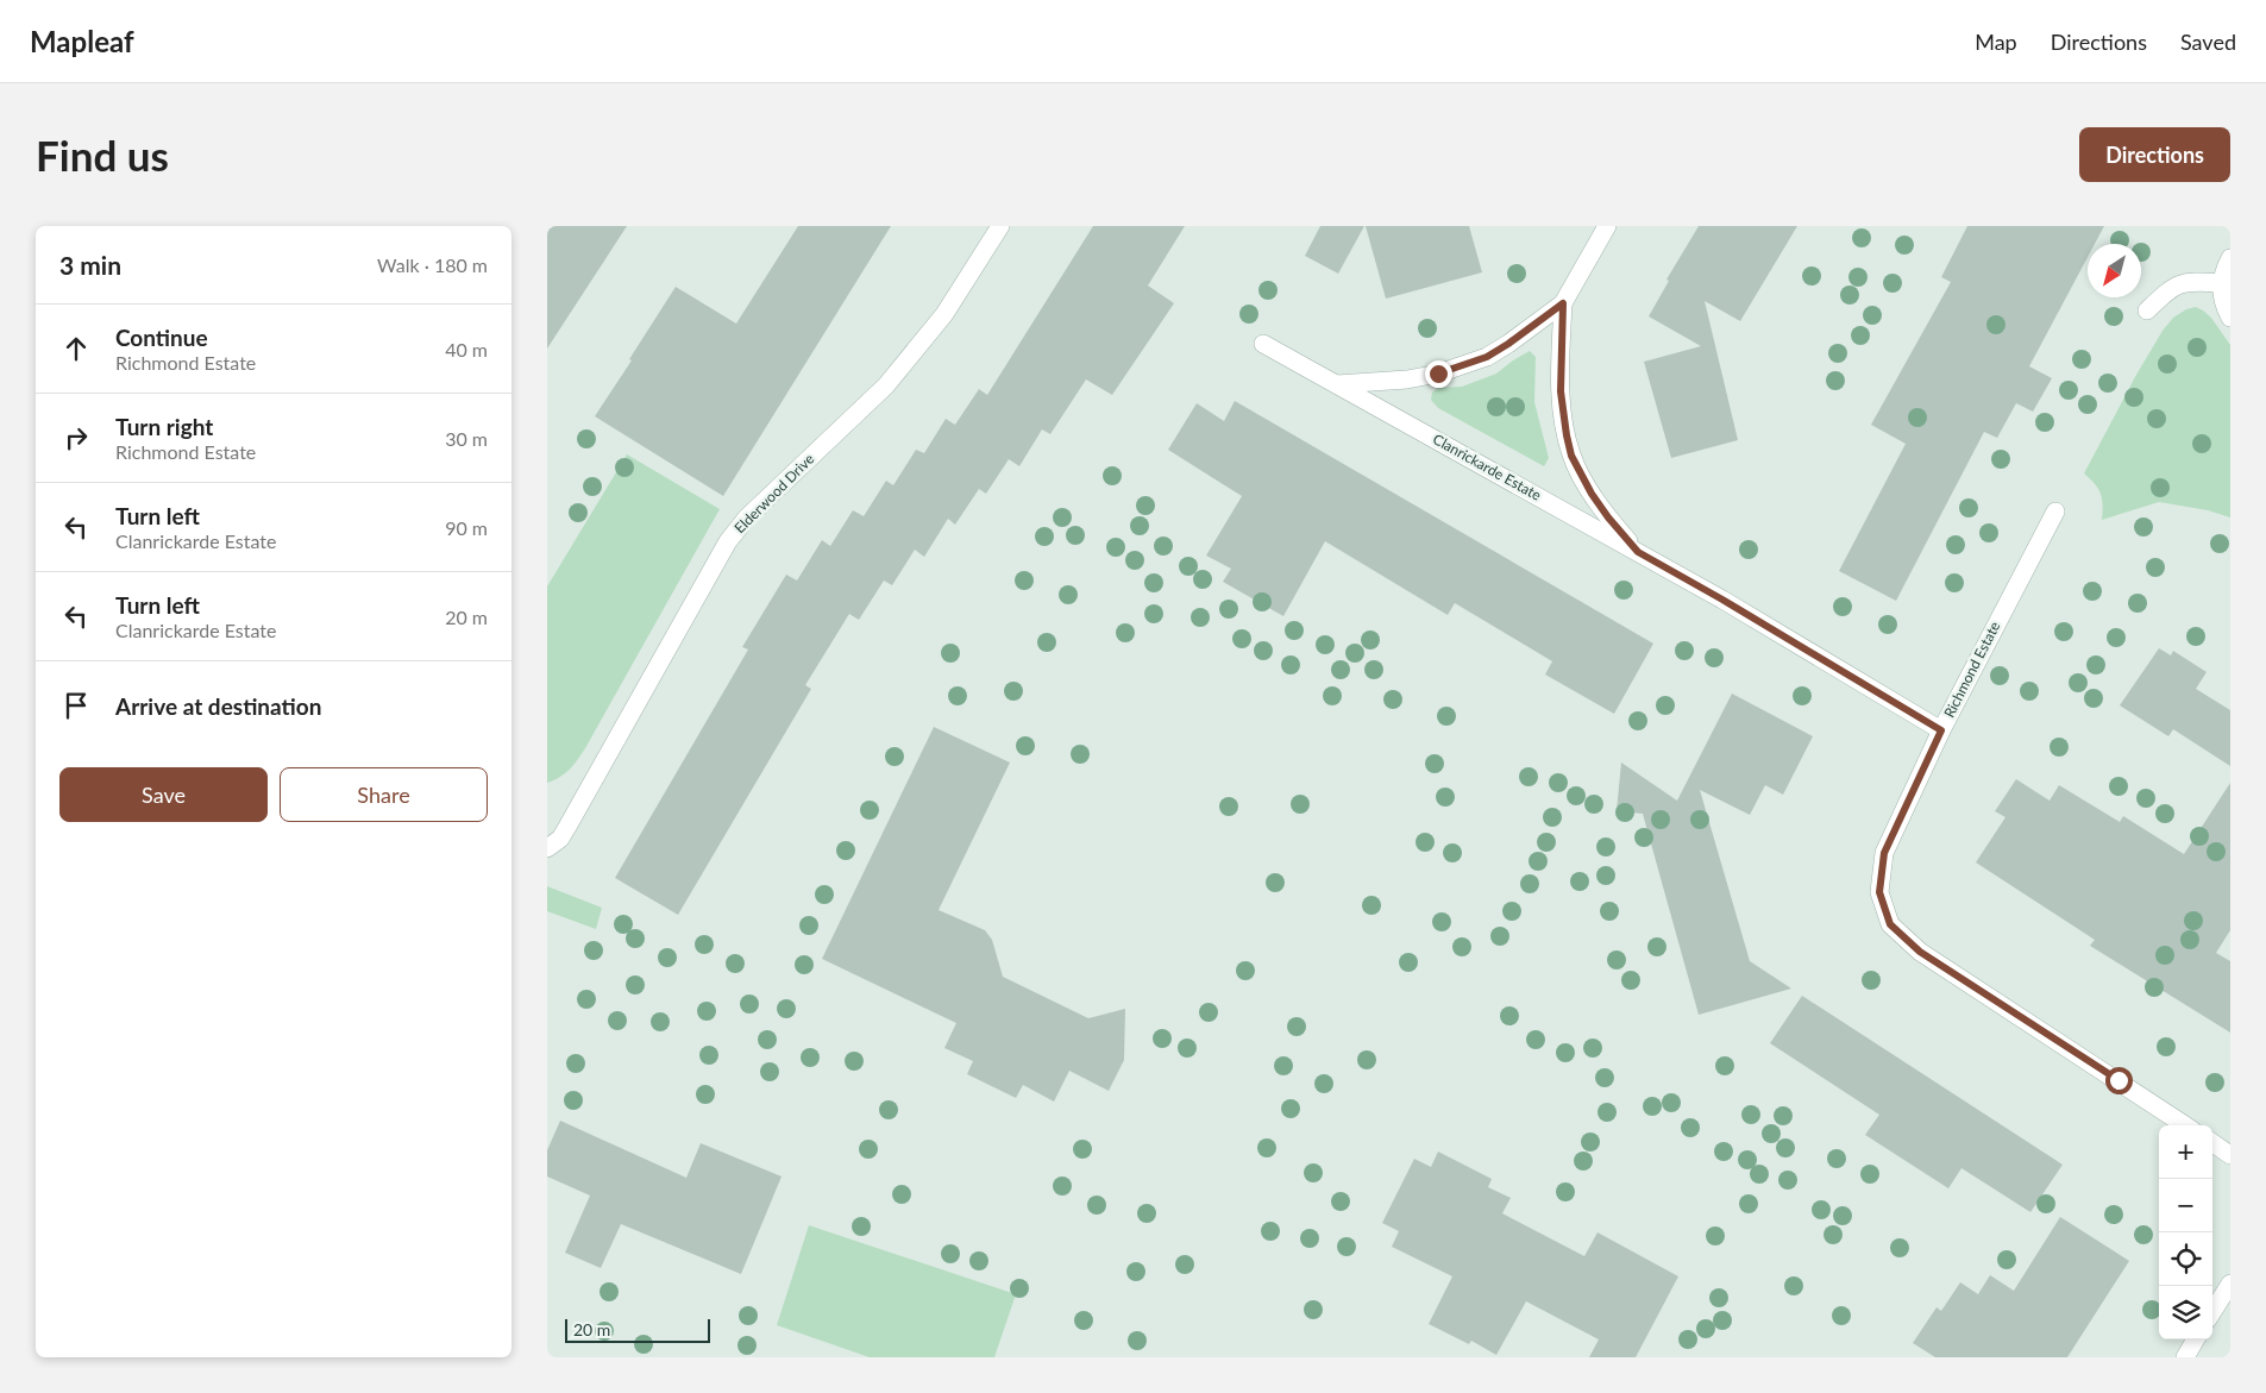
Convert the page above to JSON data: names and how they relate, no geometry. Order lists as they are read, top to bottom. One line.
{"streets":{"street":["Clanrickarde Estate","Elderwood Drive","Richmond Estate"]},"crossings":[["Clanrickarde Estate","Richmond Estate"]],"scale_bar":"20 m","north":"bottom left","page":{"header":"Mapleaf","nav":["Map","Directions","Saved"],"buttons":["Directions",["Save","Share"]],"title":"Find us","heading":["3 min","Walk · 180 m"],"list":[["Continue","Richmond Estate","40 m"],["Turn right","Richmond Estate","30 m"],["Turn left","Clanrickarde Estate","90 m"],["Turn left","Clanrickarde Estate","20 m"],"Arrive at destination"],"map_buttons":["+","−"],"scale":"20 m"}}
